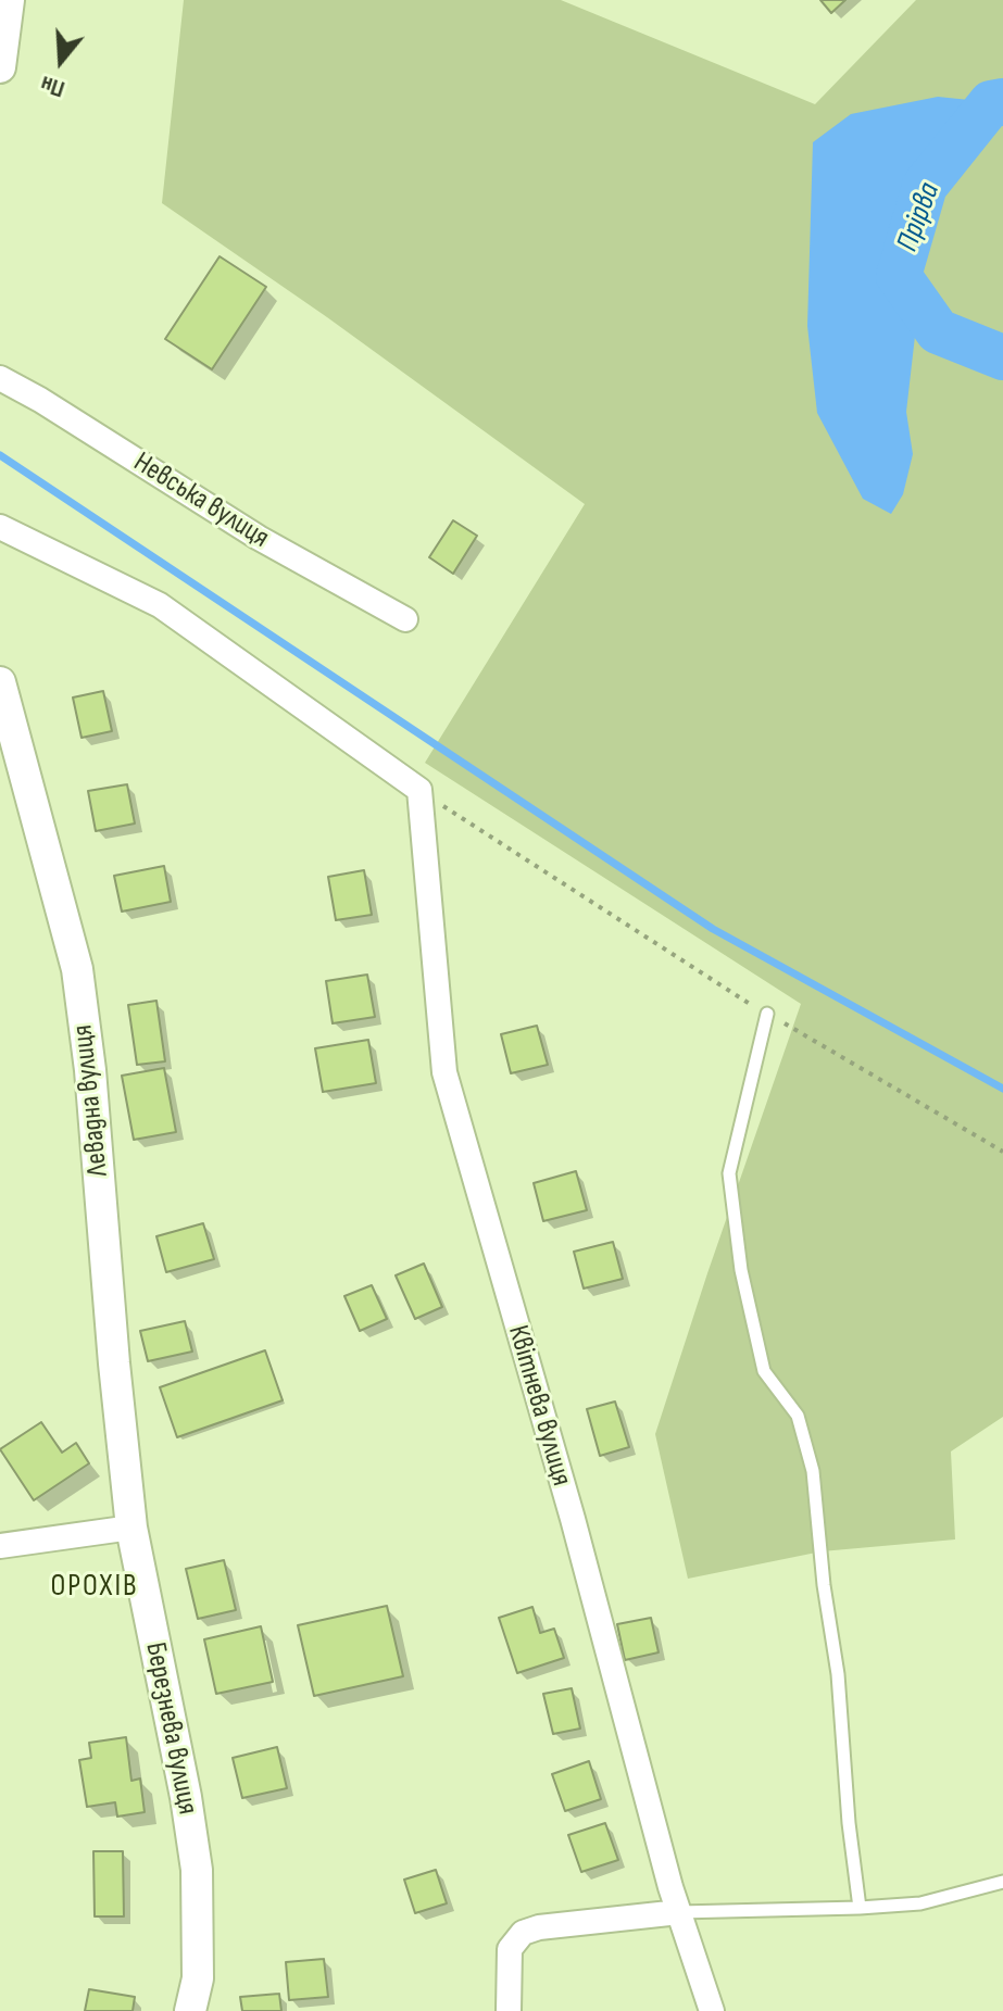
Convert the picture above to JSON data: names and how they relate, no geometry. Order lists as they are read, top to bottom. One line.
{"streets":{"street":["Невська вулиця","Левадна вулиця","Квітнева вулиця","Березнева вулиця"]},"crossings":[["Левадна вулиця","Березнева вулиця"]],"districts":["ОРОХІВ"],"water":["Прірва"],"north":"bottom"}
